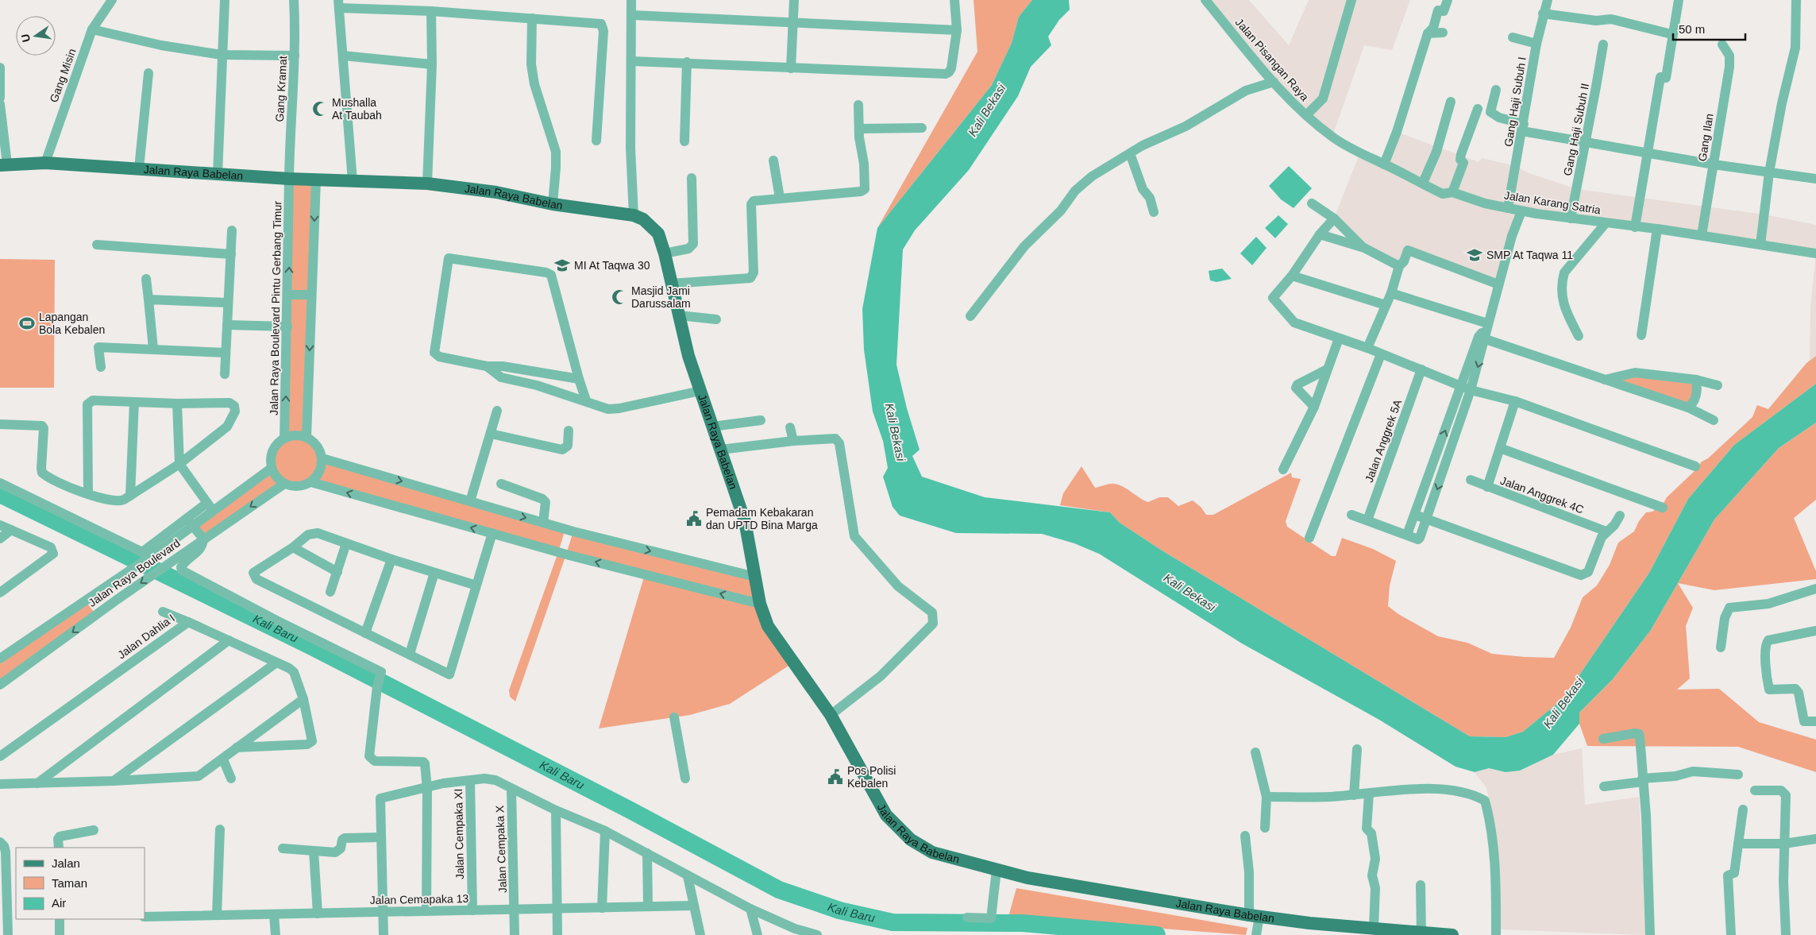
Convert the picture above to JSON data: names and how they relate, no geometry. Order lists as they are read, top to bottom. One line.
{"streets":{"main road":["Jalan Raya Babelan"],"street":["Jalan Pisangan Raya","Gang Misin","Gang Kramat","Gang Haji Subuh I","Gang Haji Subuh II","Gang Ilan","Jalan Karang Satria","Jalan Raya Boulevard Pintu Gerbang Timur","Jalan Anggrek 5A","Jalan Anggrek 4C","Jalan Raya Boulevard","Jalan Dahlia I","Jalan Cempaka XI","Jalan Cempaka X","Jalan Cemapaka 13"]},"crossings":[["Jalan Pisangan Raya","Jalan Karang Satria"],["Gang Misin","Jalan Raya Babelan"],["Gang Kramat","Jalan Raya Babelan"],["Gang Kramat","Jalan Raya Boulevard Pintu Gerbang Timur"],["Gang Haji Subuh I","Jalan Karang Satria"],["Gang Haji Subuh II","Jalan Karang Satria"],["Gang Ilan","Jalan Karang Satria"],["Jalan Raya Babelan","Jalan Raya Boulevard Pintu Gerbang Timur"],["Jalan Raya Boulevard Pintu Gerbang Timur","Jalan Raya Boulevard"],["Jalan Cempaka XI","Jalan Cemapaka 13"],["Jalan Cempaka X","Jalan Cemapaka 13"]],"water":["Kali Bekasi","Kali Baru"],"places":{"mosque":["Mushalla At Taubah","Masjid Jami Darussalam"],"school or university":["SMP At Taqwa 11","MI At Taqwa 30"],"sports":["Lapangan Bola Kebalen"],"public building":["Pemadam Kebakaran dan UPTD Bina Marga","Pos Polisi Kebalen"]},"legend":["Jalan","Taman","Air"],"scale_bar":"50 m","north":"left"}
